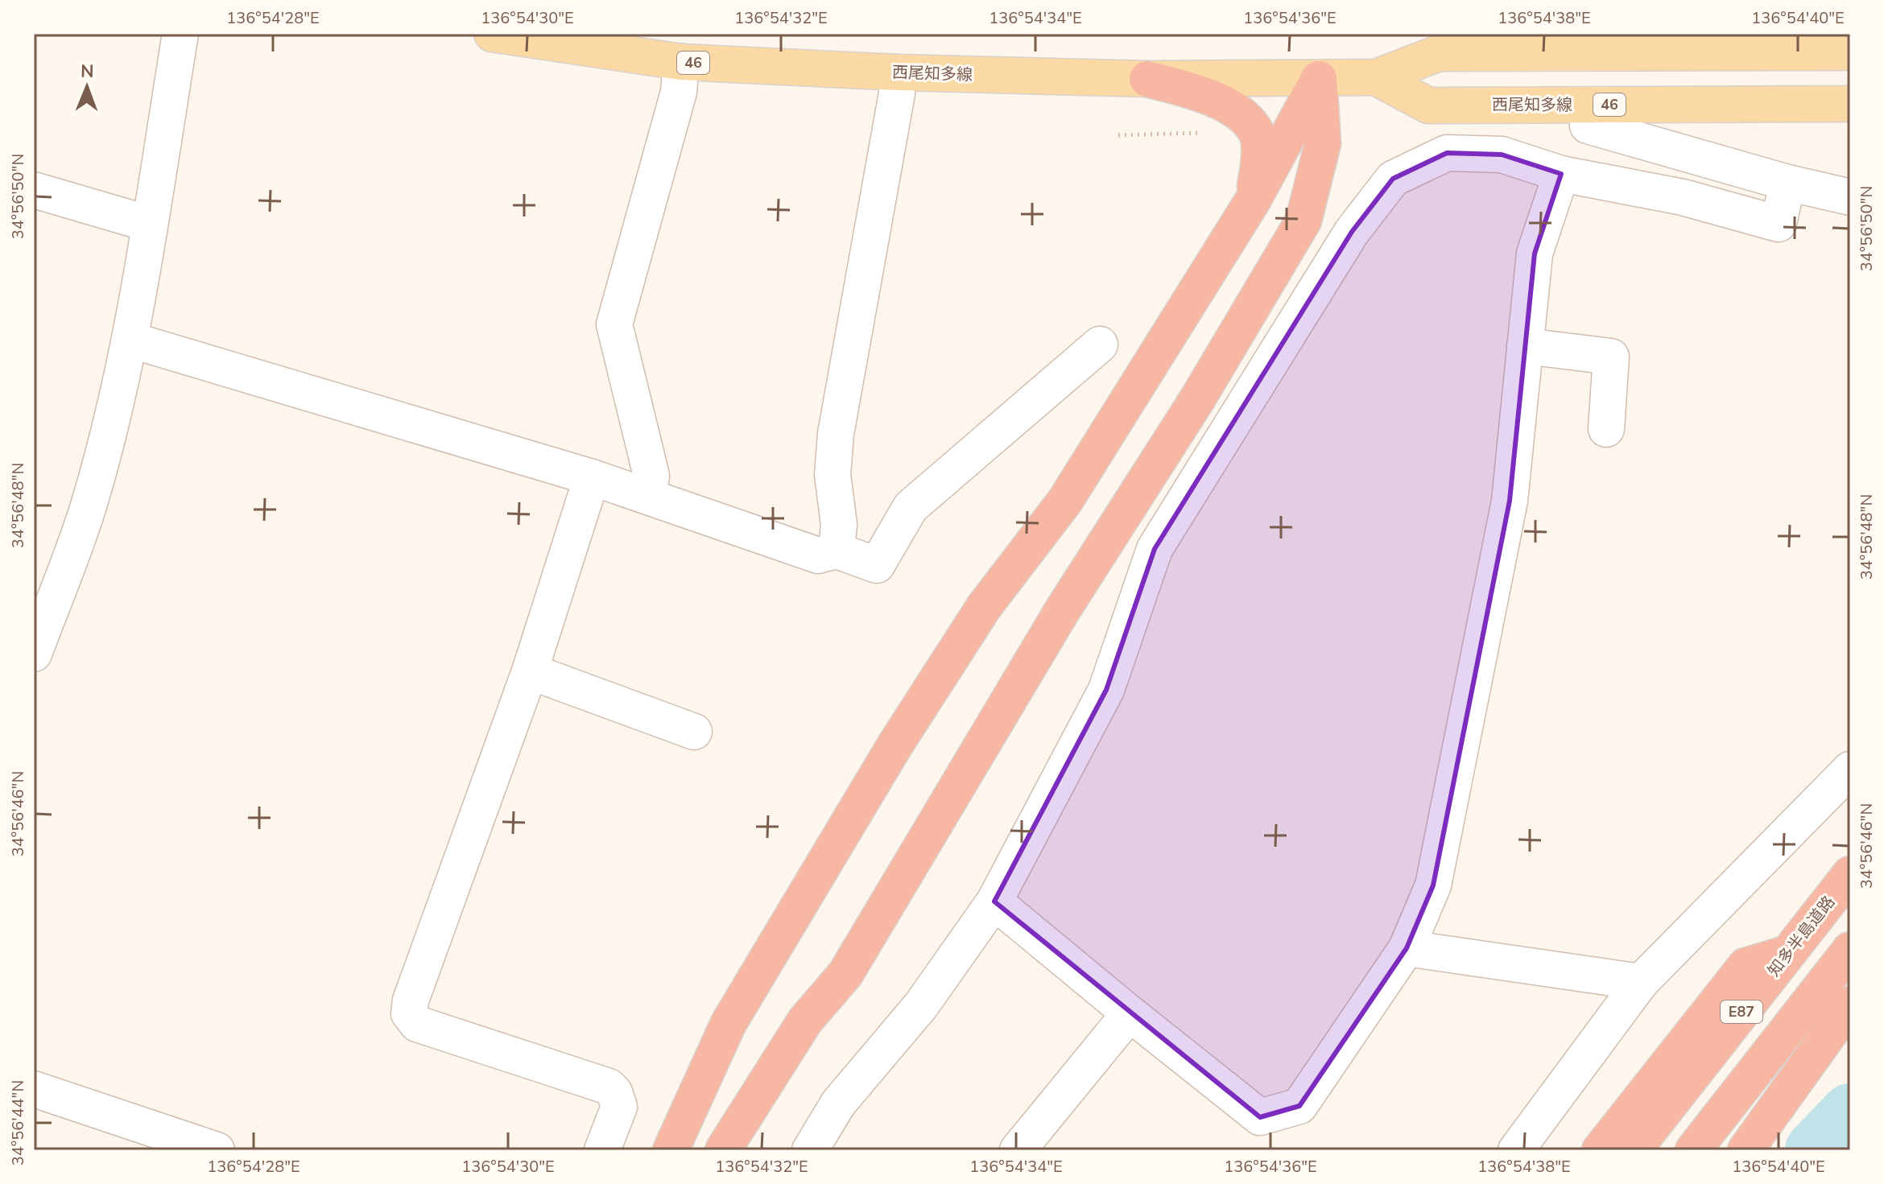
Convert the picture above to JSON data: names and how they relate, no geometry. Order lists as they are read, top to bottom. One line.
{"streets":{"highway":["知多半島道路","E87"],"main road":["46","西尾知多線"]},"north":"top","coordinates":["136°54'28\"E","136°54'30\"E","136°54'32\"E","136°54'34\"E","136°54'36\"E","136°54'38\"E","136°54'40\"E","34°56'50\"N","34°56'48\"N","34°56'46\"N","34°56'44\"N"]}
